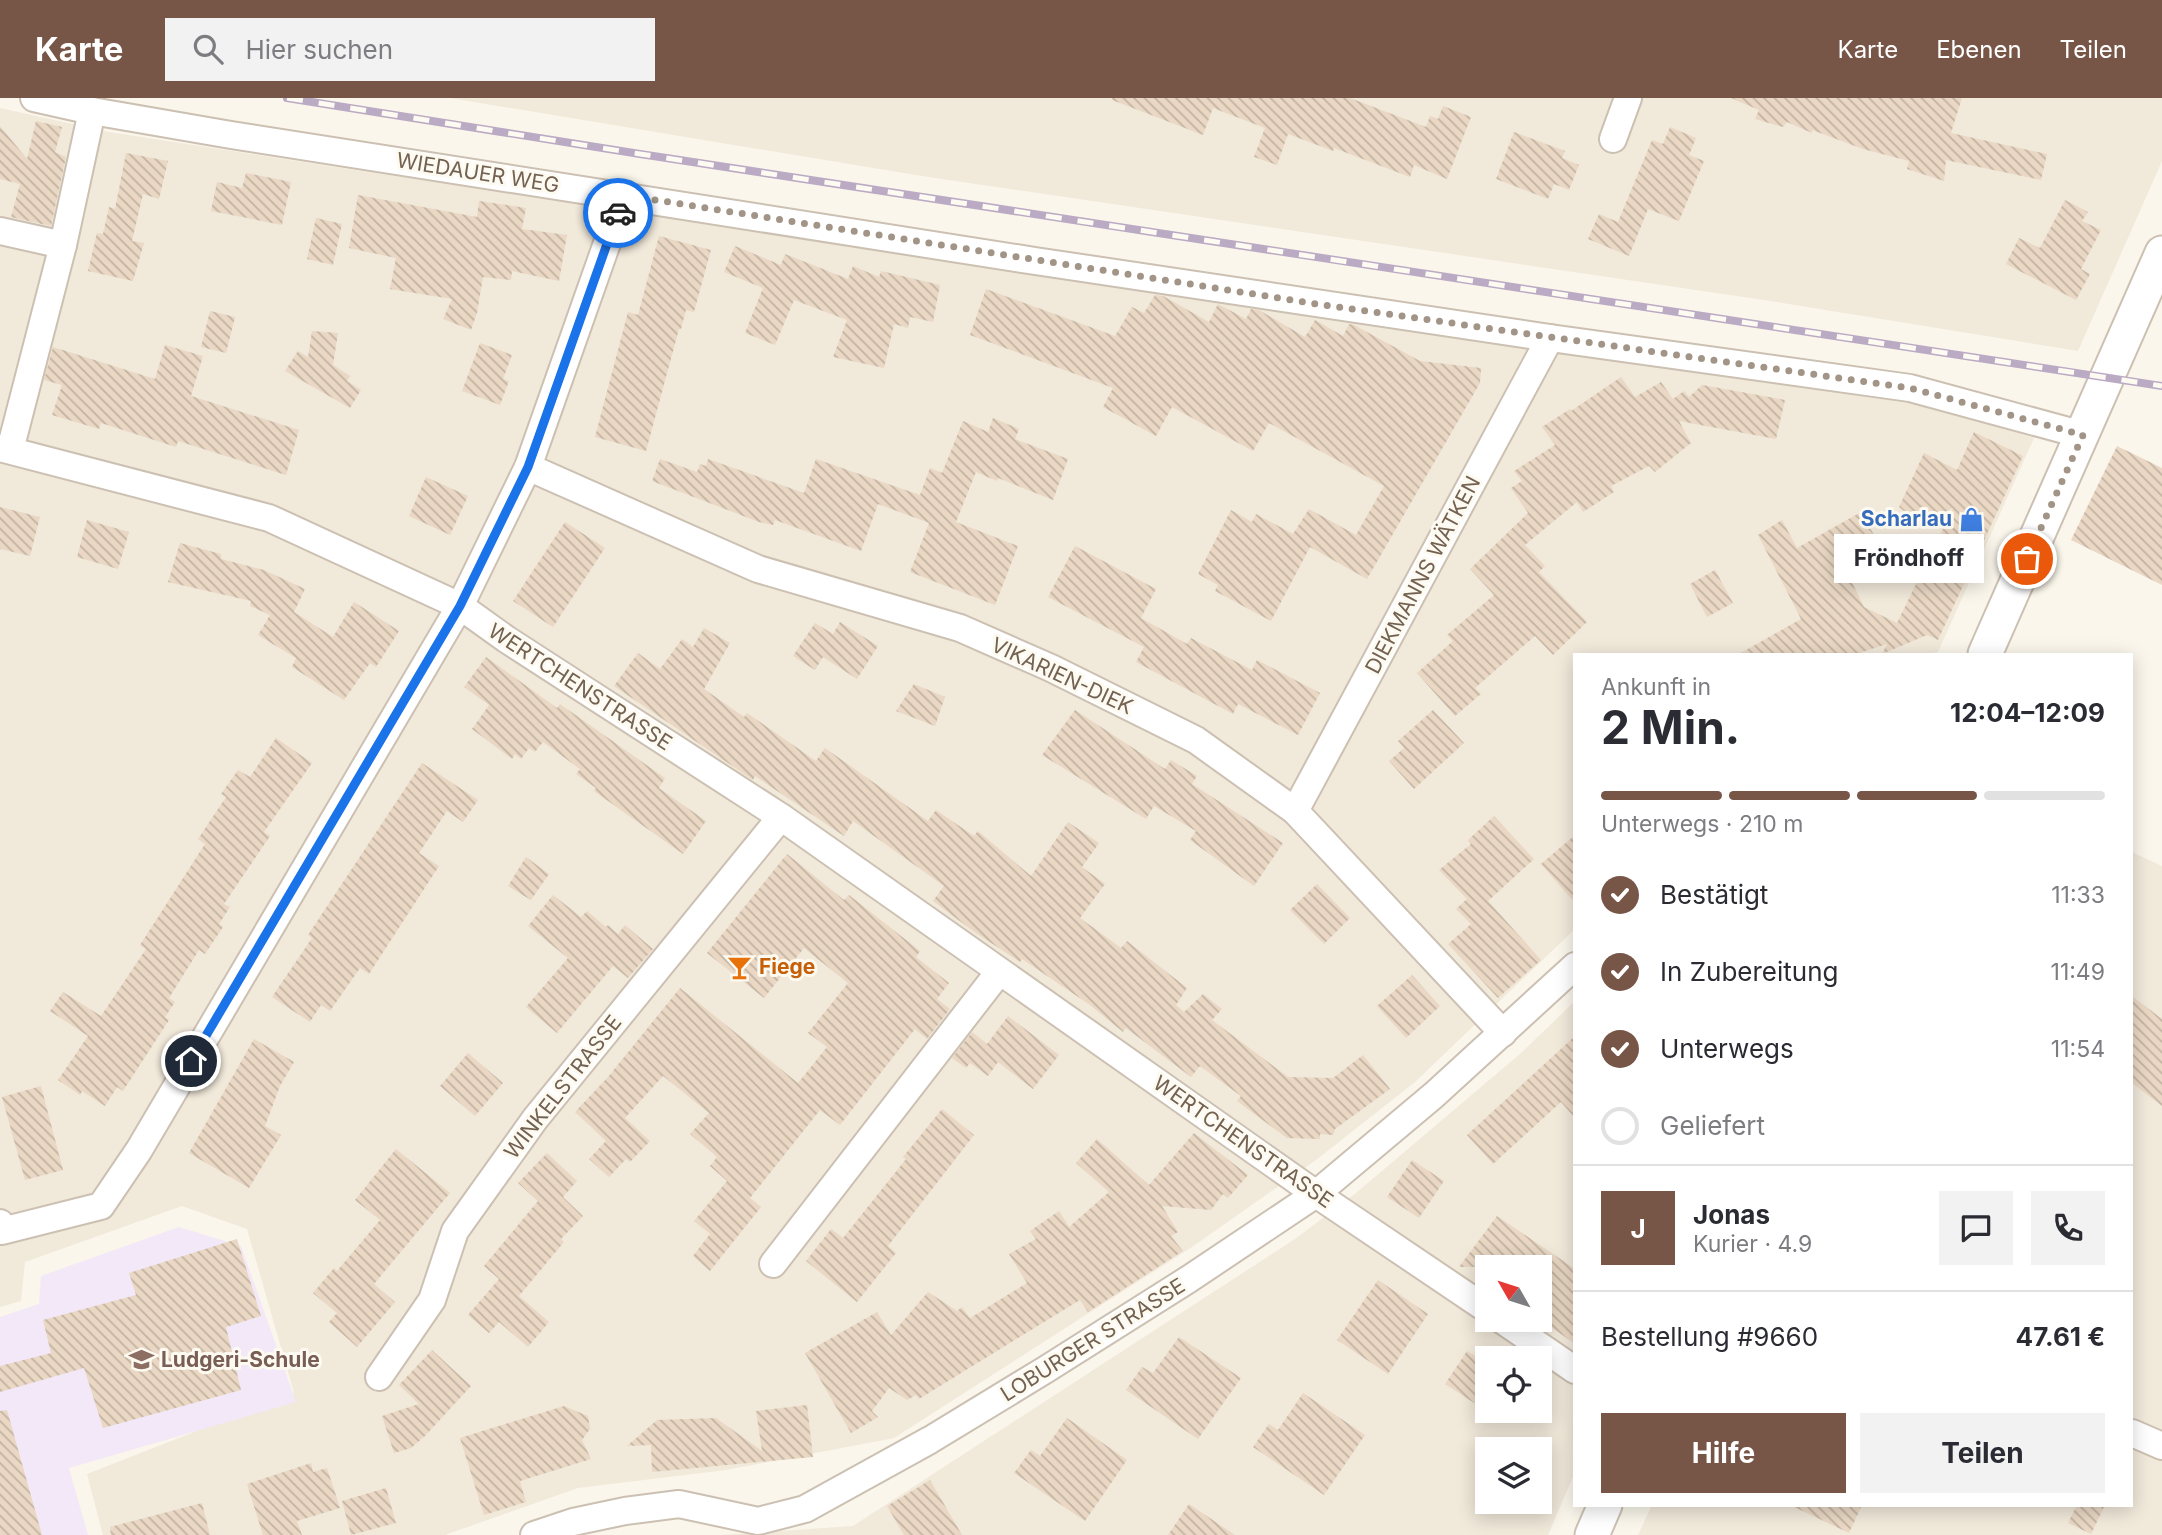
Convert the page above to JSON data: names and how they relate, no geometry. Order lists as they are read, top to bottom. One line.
{"streets":{"street":["WIEDAUER WEG","DIEKMANNS WÄTKEN","VIKARIEN-DIEK","WERTCHENSTRASSE","WINKELSTRASSE","LOBURGER STRASSE"]},"crossings":[["WIEDAUER WEG","DIEKMANNS WÄTKEN"],["DIEKMANNS WÄTKEN","VIKARIEN-DIEK"],["VIKARIEN-DIEK","LOBURGER STRASSE"],["WERTCHENSTRASSE","WINKELSTRASSE"],["WERTCHENSTRASSE","LOBURGER STRASSE"]],"places":{"shop":["Scharlau"],"other":["Fröndhoff"],"bar":["Fiege"],"school or university":["Ludgeri-Schule"]},"north":"top left","page":{"header":"Karte","search":"Hier suchen","nav":["Karte","Ebenen","Teilen"],"bubble":"Fröndhoff","heading":["2 Min.","Ankunft in","12:04–12:09"],"panel":["Jonas","Kurier · 4.9","Bestellung #9660","47.61 €"],"bar":"Unterwegs · 210 m","list":[["Bestätigt","11:33"],["In Zubereitung","11:49"],["Unterwegs","11:54"],"Geliefert"],"round":"J","buttons":["Hilfe","Teilen"]}}
